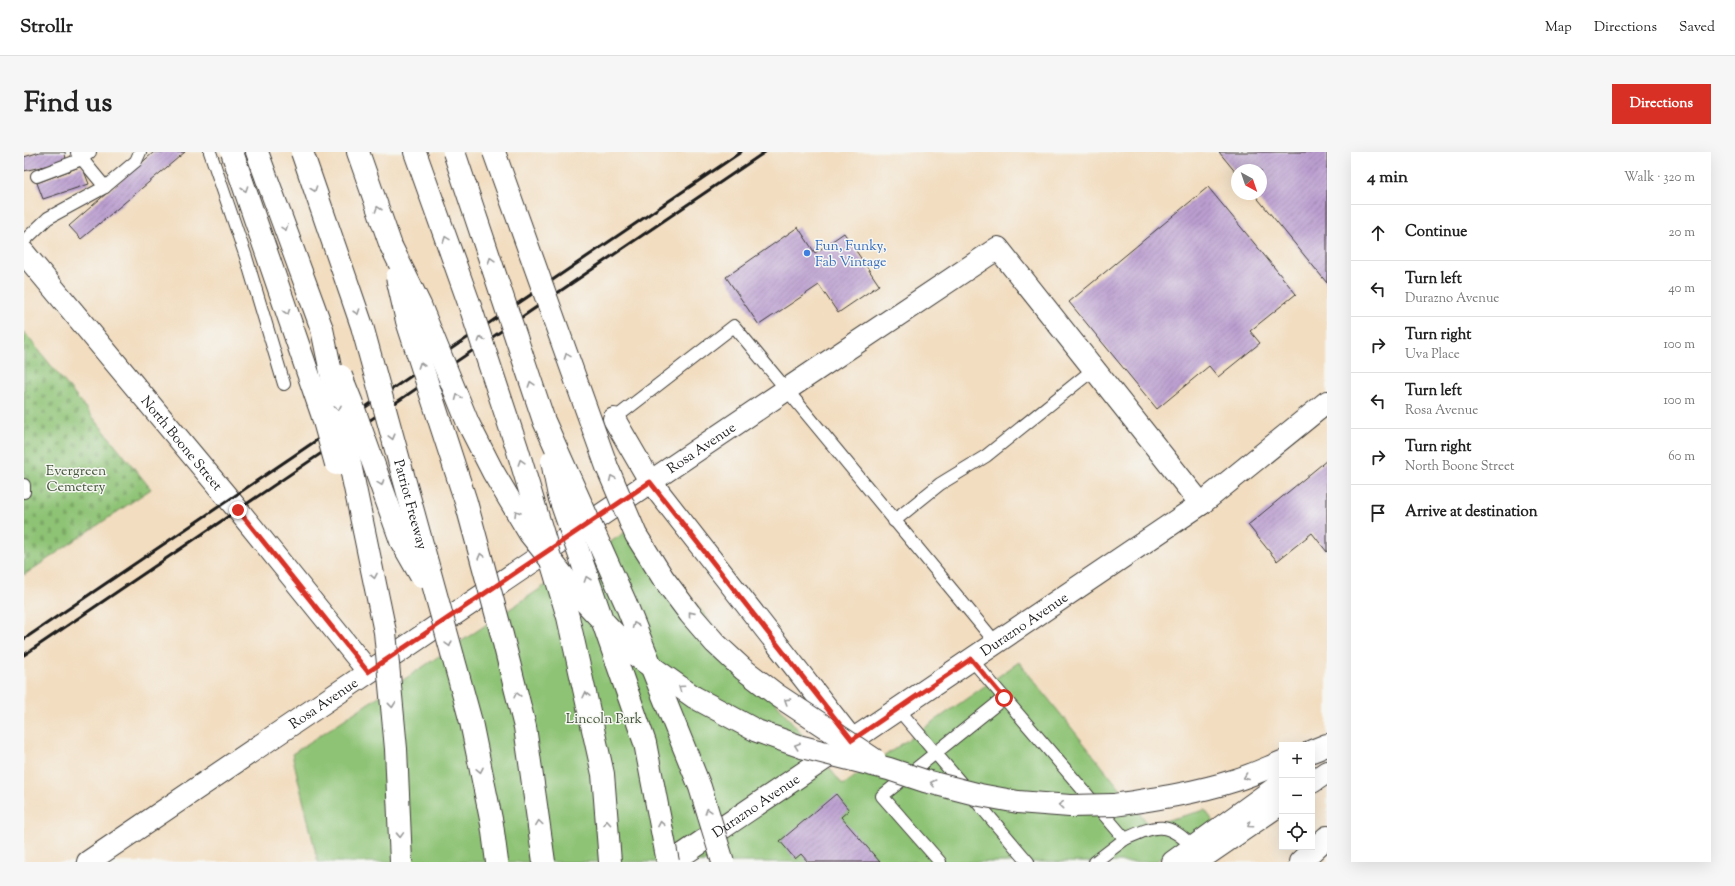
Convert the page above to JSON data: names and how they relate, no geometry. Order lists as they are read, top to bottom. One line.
{"streets":{"main road":["North Boone Street","Rosa Avenue","Patriot Freeway","Durazno Avenue"]},"crossings":[["North Boone Street","Rosa Avenue"]],"parks":["Evergreen Cemetery","Lincoln Park"],"places":["Fun, Funky, Fab Vintage"],"north":"bottom right","page":{"header":"Strollr","nav":["Map","Directions","Saved"],"title":"Find us","buttons":"Directions","heading":["4 min","Walk · 320 m"],"list":[["Continue","20 m"],["Turn left","Durazno Avenue","40 m"],["Turn right","Uva Place","100 m"],["Turn left","Rosa Avenue","100 m"],["Turn right","North Boone Street","60 m"],"Arrive at destination"],"map_buttons":["+","−"]}}
